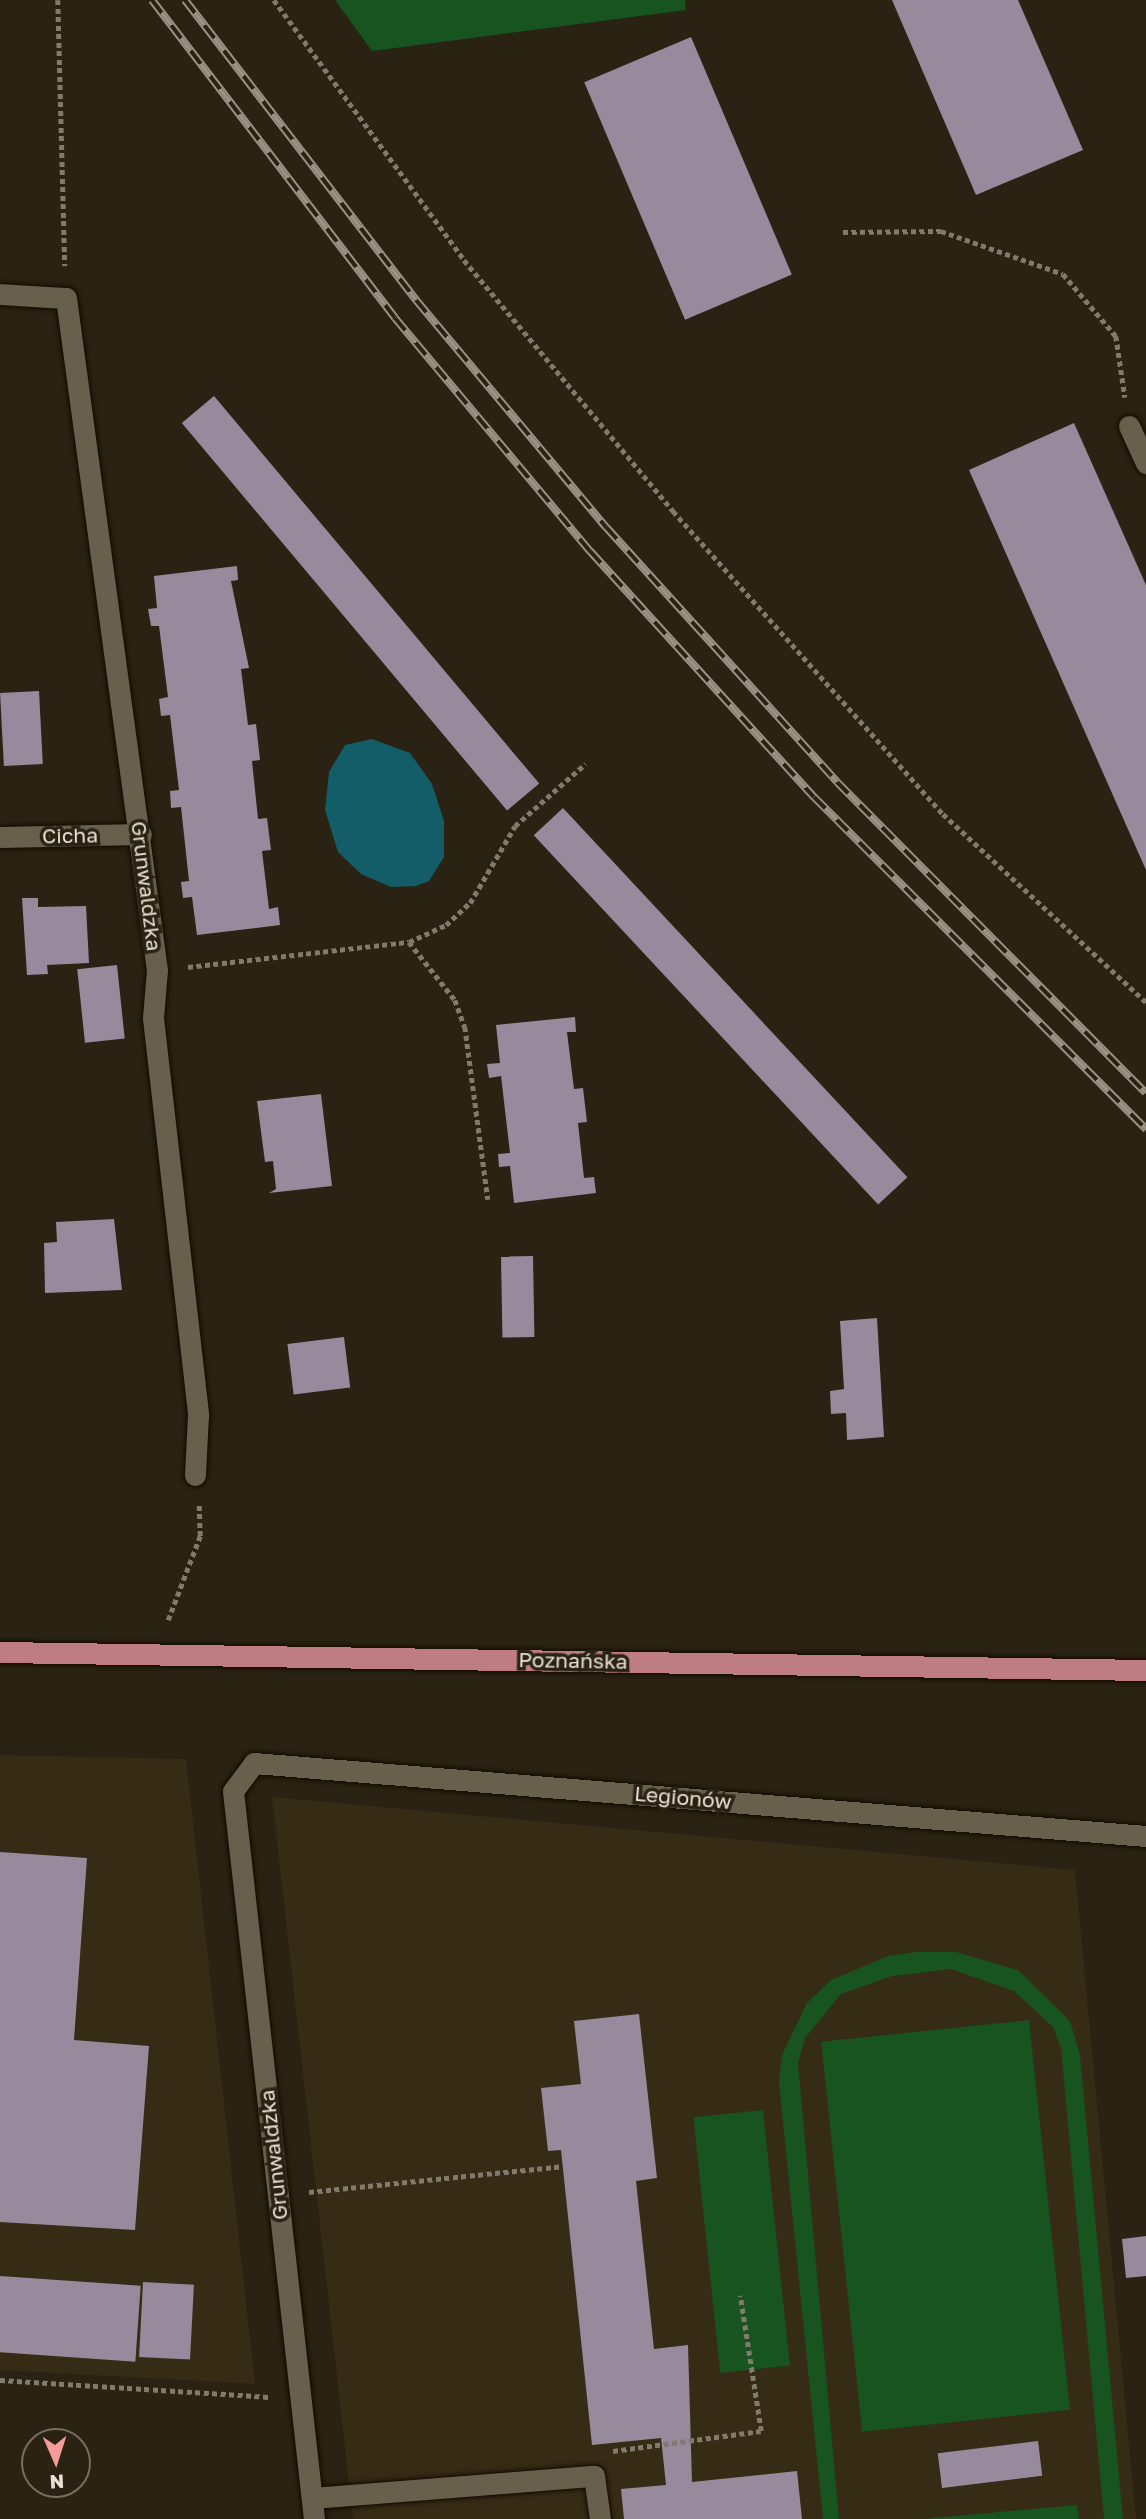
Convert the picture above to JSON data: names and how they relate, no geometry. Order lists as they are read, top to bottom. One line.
{"streets":{"main road":["Poznańska"],"street":["Cicha","Grunwaldzka","Legionów"]},"crossings":[["Cicha","Grunwaldzka"],["Grunwaldzka","Legionów"]],"north":"bottom"}
